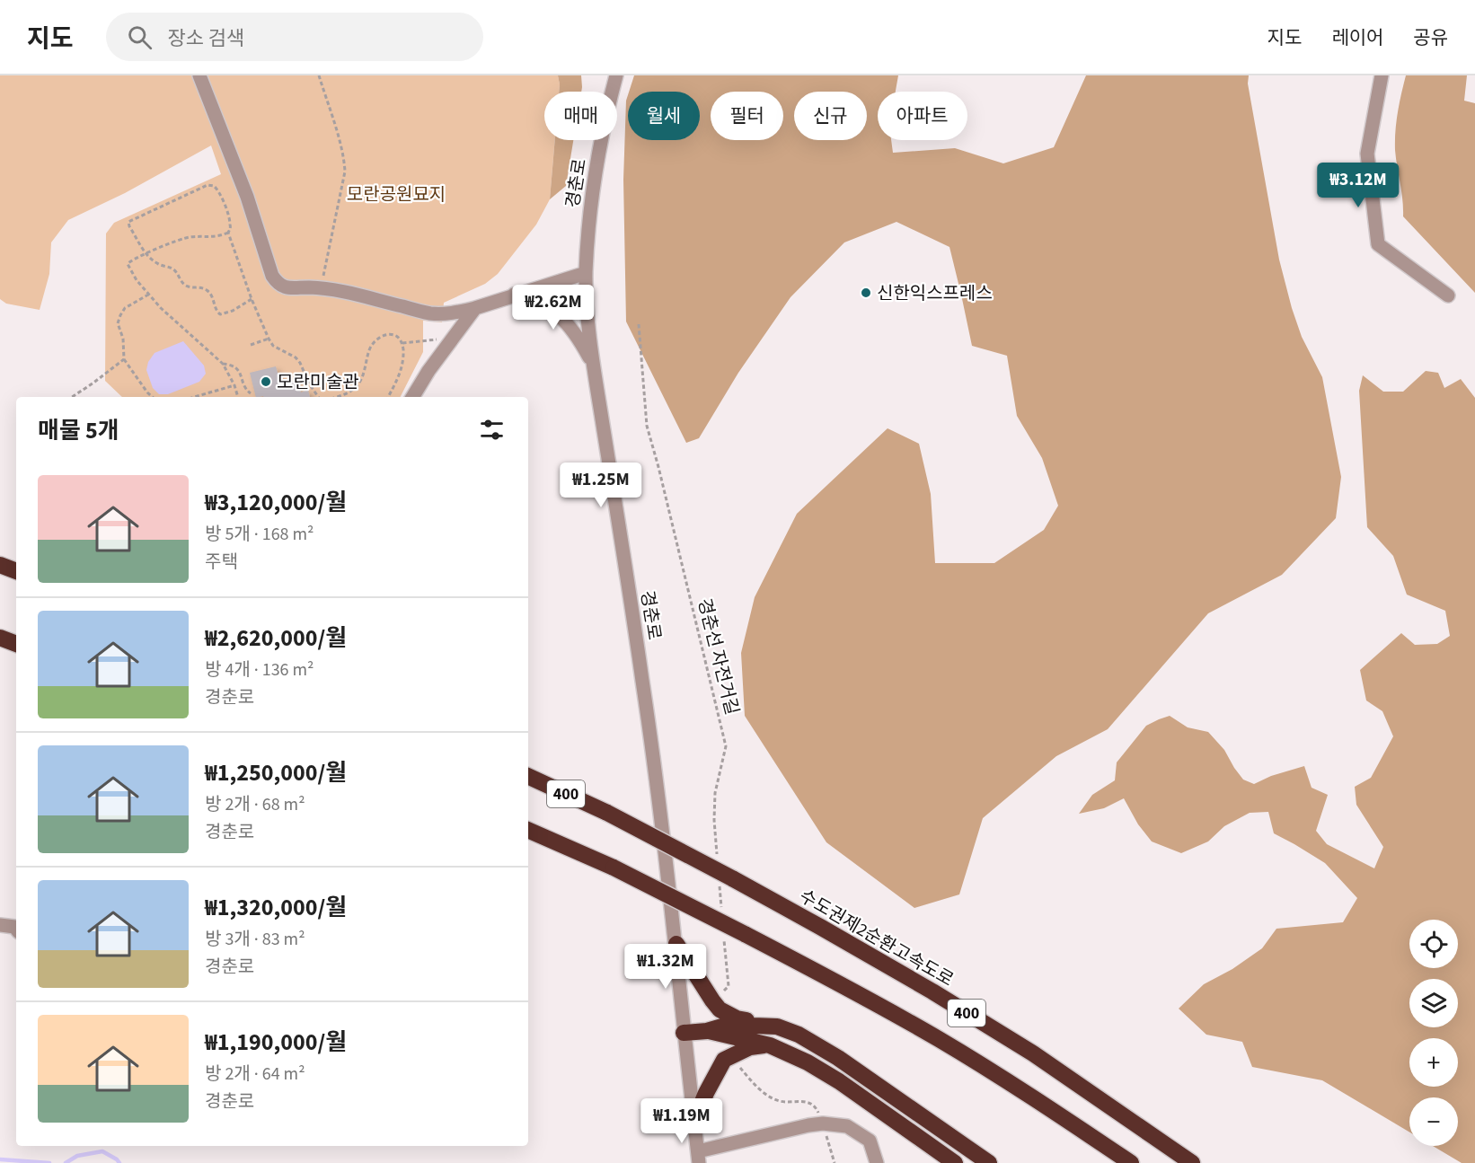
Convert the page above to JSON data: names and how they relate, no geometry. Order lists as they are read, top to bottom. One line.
{"streets":{"highway":["400","수도권제2순환고속도로"],"street":["경춘로"],"path":["경춘선 자전거길"]},"parks":["모란공원묘지"],"places":["신한익스프레스","모란미술관"],"page":{"header":"지도","search":"장소 검색","nav":["지도","레이어","공유"],"chip":["매매","월세","필터","신규","아파트"],"price":["₩3.12M","₩2.62M","₩1.25M","₩1.32M","₩1.19M"],"heading":"매물 5개","list":[{"name":"₩3,120,000/월","note":"방 5개 · 168 m² · 주택"},{"name":"₩2,620,000/월","note":"방 4개 · 136 m² · 경춘로"},{"name":"₩1,250,000/월","note":"방 2개 · 68 m² · 경춘로"},{"name":"₩1,320,000/월","note":"방 3개 · 83 m² · 경춘로"},{"name":"₩1,190,000/월","note":"방 2개 · 64 m² · 경춘로"}],"map_buttons":["+","−"]}}
